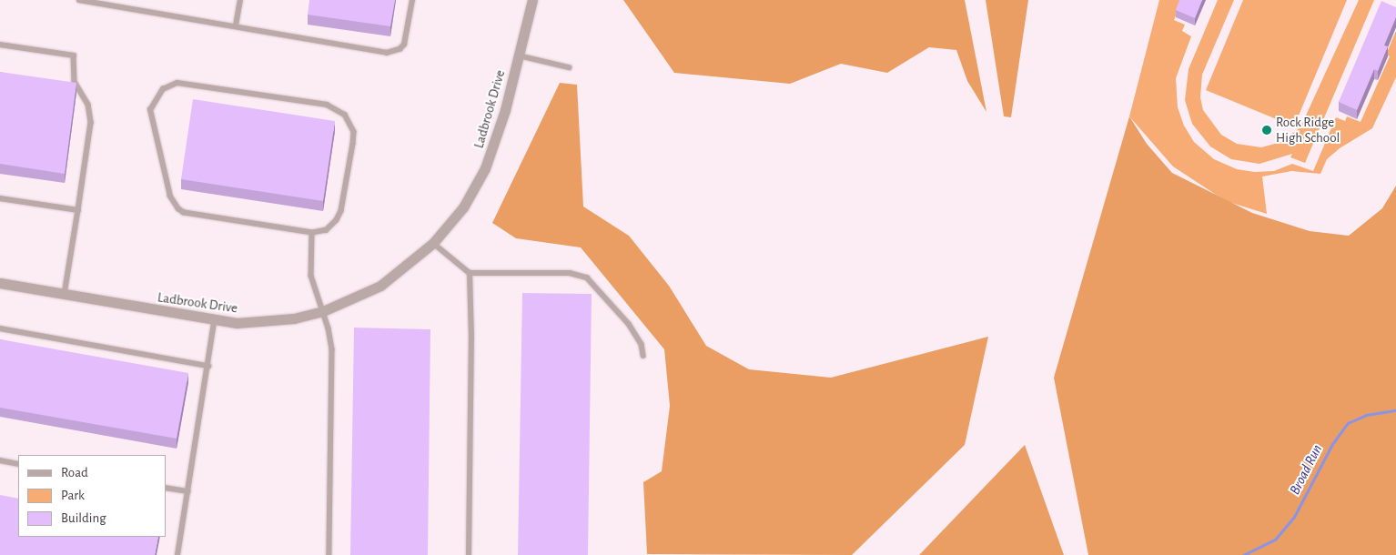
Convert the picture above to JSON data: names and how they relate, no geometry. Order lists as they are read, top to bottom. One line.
{"streets":{"street":["Ladbrook Drive"]},"water":["Broad Run"],"places":["Rock Ridge High School"],"legend":["Road","Park","Building"]}
